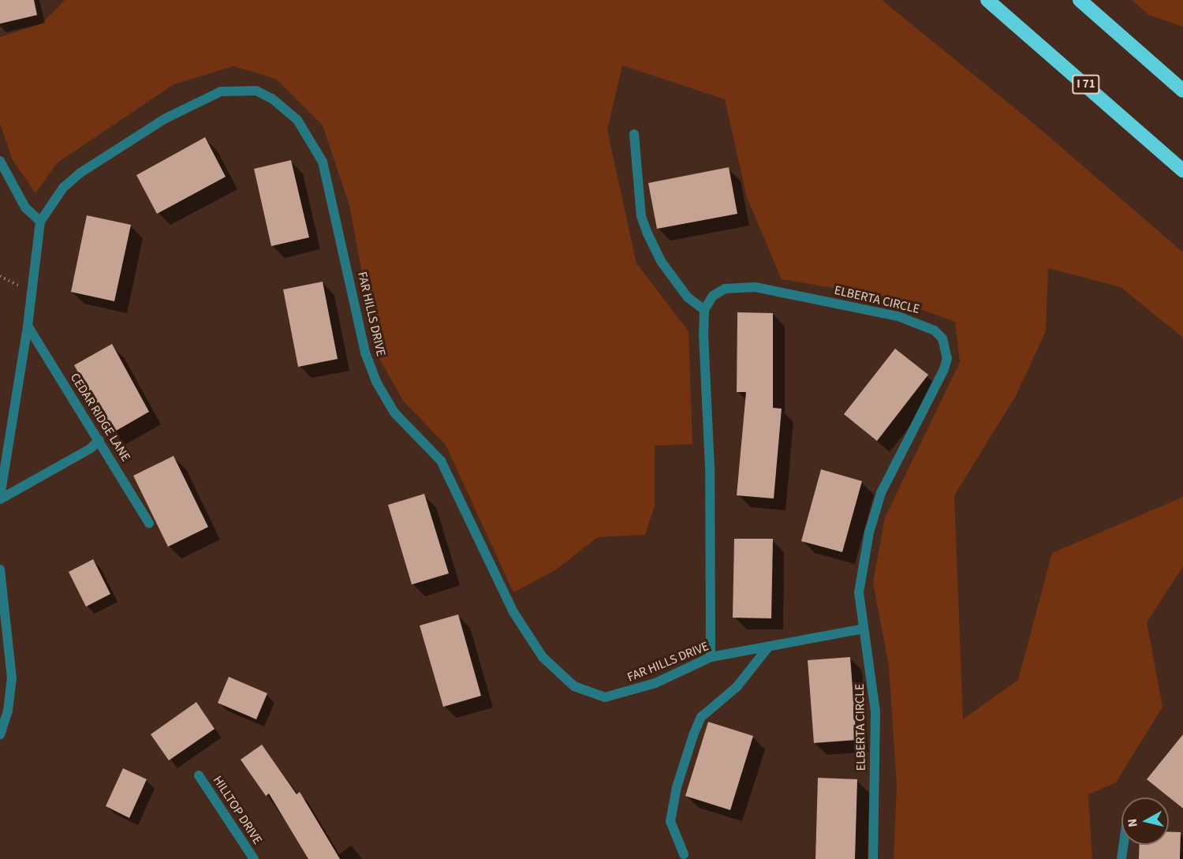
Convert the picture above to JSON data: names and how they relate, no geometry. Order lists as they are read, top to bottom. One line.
{"streets":{"highway":["I 71"],"street":["ELBERTA CIRCLE","FAR HILLS DRIVE","CEDAR RIDGE LANE","HILLTOP DRIVE"]},"crossings":[["ELBERTA CIRCLE","FAR HILLS DRIVE"]],"north":"left"}
